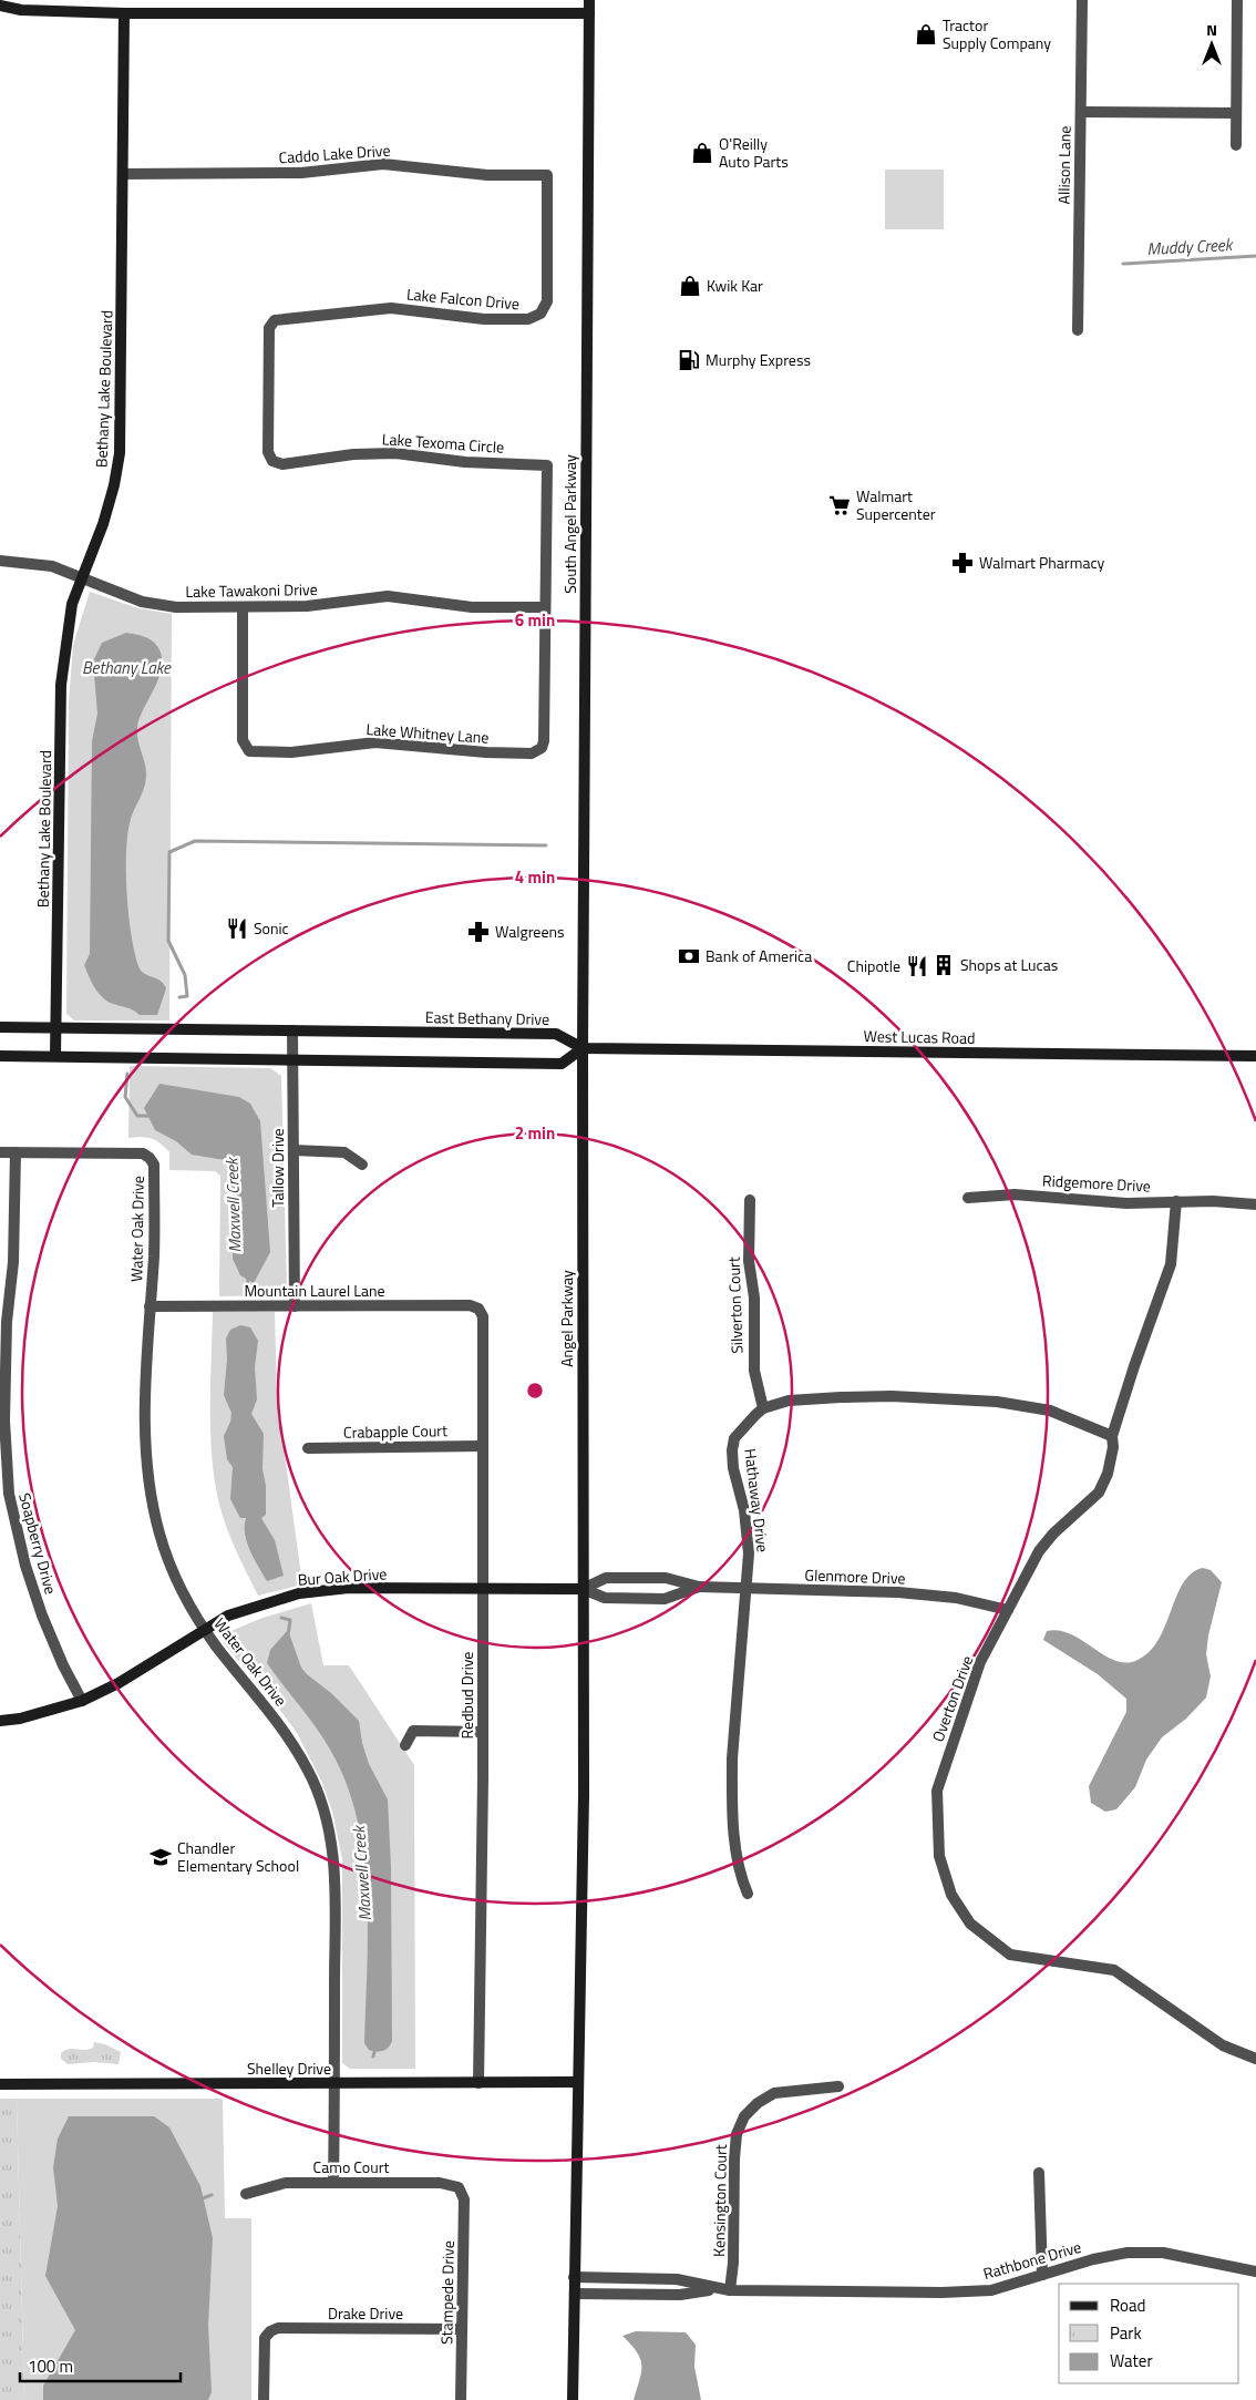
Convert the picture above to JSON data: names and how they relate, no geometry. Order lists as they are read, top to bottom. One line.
{"streets":{"main road":["Bethany Lake Boulevard","South Angel Parkway","East Bethany Drive","West Lucas Road","Angel Parkway","Bur Oak Drive","Shelley Drive"],"street":["Caddo Lake Drive","Allison Lane","Lake Falcon Drive","Lake Texoma Circle","Lake Tawakoni Drive","Lake Whitney Lane","Tallow Drive","Ridgemore Drive","Water Oak Drive","Mountain Laurel Lane","Silverton Court","Crabapple Court","Hathaway Drive","Soapberry Drive","Glenmore Drive","Redbud Drive","Overton Drive","Camo Court","Kensington Court","Rathbone Drive","Stampede Drive","Drake Drive"]},"crossings":[["Caddo Lake Drive","Lake Falcon Drive"],["Caddo Lake Drive","Bethany Lake Boulevard"],["Lake Falcon Drive","Lake Texoma Circle"],["Bethany Lake Boulevard","Lake Tawakoni Drive"],["Bethany Lake Boulevard","East Bethany Drive"],["Lake Texoma Circle","Lake Tawakoni Drive"],["Lake Texoma Circle","Lake Whitney Lane"],["South Angel Parkway","East Bethany Drive"],["South Angel Parkway","West Lucas Road"],["South Angel Parkway","Angel Parkway"],["Lake Tawakoni Drive","Lake Whitney Lane"],["East Bethany Drive","West Lucas Road"],["East Bethany Drive","Tallow Drive"],["East Bethany Drive","Angel Parkway"],["West Lucas Road","Angel Parkway"],["Tallow Drive","Mountain Laurel Lane"],["Ridgemore Drive","Overton Drive"],["Water Oak Drive","Mountain Laurel Lane"],["Water Oak Drive","Soapberry Drive"],["Water Oak Drive","Bur Oak Drive"],["Water Oak Drive","Shelley Drive"],["Water Oak Drive","Camo Court"],["Mountain Laurel Lane","Redbud Drive"],["Silverton Court","Hathaway Drive"],["Angel Parkway","Bur Oak Drive"],["Angel Parkway","Glenmore Drive"],["Angel Parkway","Shelley Drive"],["Angel Parkway","Rathbone Drive"],["Crabapple Court","Redbud Drive"],["Hathaway Drive","Glenmore Drive"],["Hathaway Drive","Overton Drive"],["Soapberry Drive","Bur Oak Drive"],["Bur Oak Drive","Glenmore Drive"],["Bur Oak Drive","Redbud Drive"],["Glenmore Drive","Overton Drive"],["Redbud Drive","Shelley Drive"],["Camo Court","Stampede Drive"],["Kensington Court","Rathbone Drive"],["Stampede Drive","Drake Drive"]],"water":["Muddy Creek","Bethany Lake","Maxwell Creek"],"places":{"shop":["Tractor Supply Company","O'Reilly Auto Parts","Kwik Kar"],"fuel station":["Murphy Express"],"supermarket":["Walmart Supercenter"],"pharmacy":["Walmart Pharmacy","Walgreens"],"restaurant":["Sonic","Chipotle"],"bank":["Bank of America"],"building":["Shops at Lucas"],"school or university":["Chandler Elementary School"]},"legend":["Road","Park","Water"],"scale_bar":"100 m","north":"top","rings":["6 min","4 min","2 min"]}
